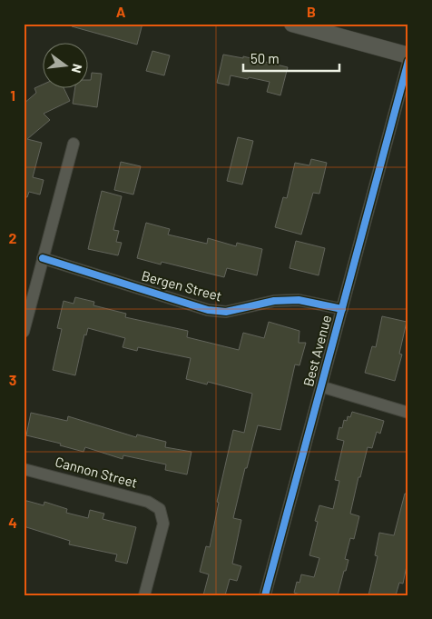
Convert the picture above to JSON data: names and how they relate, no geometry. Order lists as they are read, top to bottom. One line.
{"streets":{"street":["Bergen Street","Best Avenue","Cannon Street"]},"crossings":[["Bergen Street","Best Avenue"]],"scale_bar":"50 m","north":"right","grid":{"columns":["A","B"],"rows":["1","2","3","4"]}}
